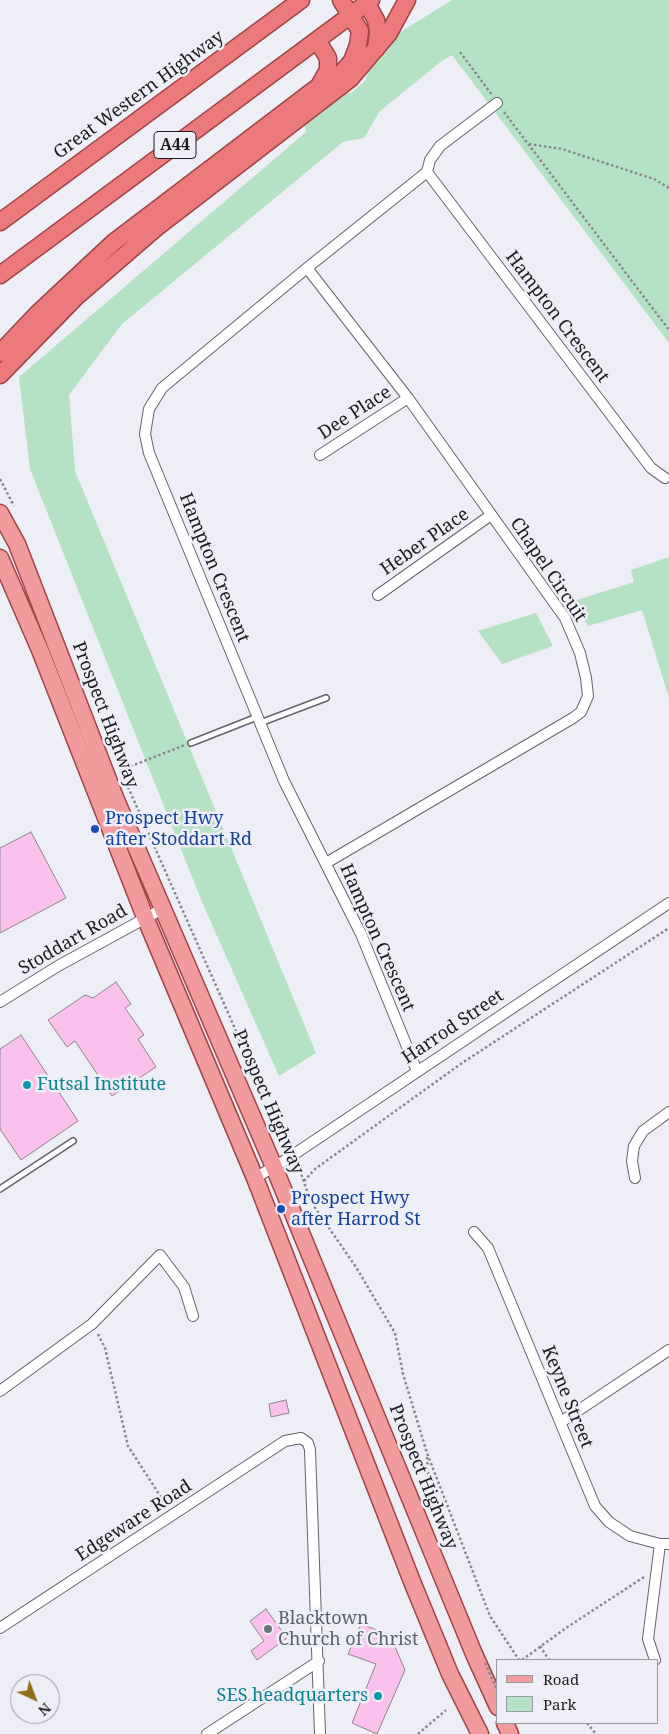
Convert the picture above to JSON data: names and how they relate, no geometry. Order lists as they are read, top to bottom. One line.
{"streets":{"highway":["Great Western Highway","A44"],"main road":["Prospect Highway"],"street":["Hampton Crescent","Dee Place","Heber Place","Chapel Circuit","Stoddart Road","Harrod Street","Keyne Street","Edgeware Road"]},"crossings":[["Hampton Crescent","Chapel Circuit"],["Hampton Crescent","Harrod Street"],["Dee Place","Chapel Circuit"],["Heber Place","Chapel Circuit"],["Prospect Highway","Stoddart Road"],["Prospect Highway","Harrod Street"]],"places":["Prospect Hwy after Stoddart Rd","Futsal Institute","Prospect Hwy after Harrod St","Blacktown Church of Christ","SES headquarters"],"legend":["Road","Park"],"north":"bottom right"}
